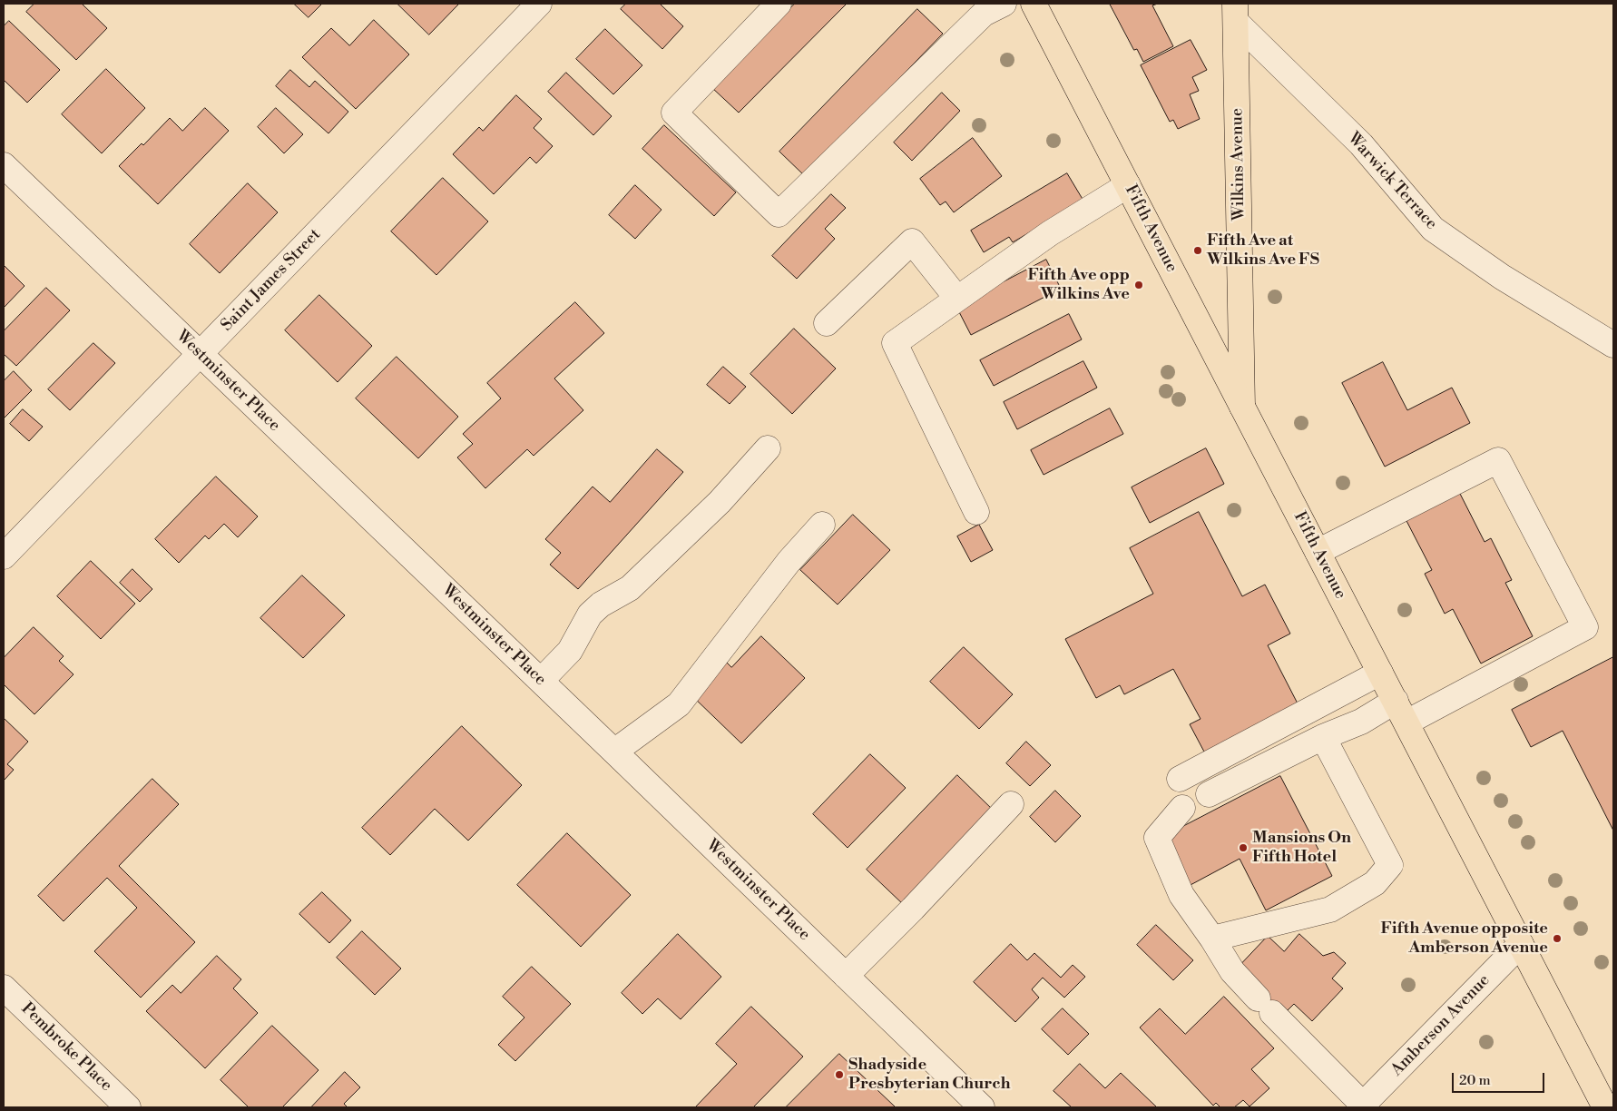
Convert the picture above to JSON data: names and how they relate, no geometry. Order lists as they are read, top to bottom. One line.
{"streets":{"main road":["Wilkins Avenue","Fifth Avenue"],"street":["Warwick Terrace","Saint James Street","Westminster Place","Amberson Avenue","Pembroke Place"]},"crossings":[["Wilkins Avenue","Warwick Terrace"],["Wilkins Avenue","Fifth Avenue"],["Fifth Avenue","Amberson Avenue"],["Saint James Street","Westminster Place"]],"places":["Fifth Ave at Wilkins Ave FS","Fifth Ave opp Wilkins Ave","Mansions On Fifth Hotel","Fifth Avenue opposite Amberson Avenue","Shadyside Presbyterian Church"],"scale_bar":"20 m"}
